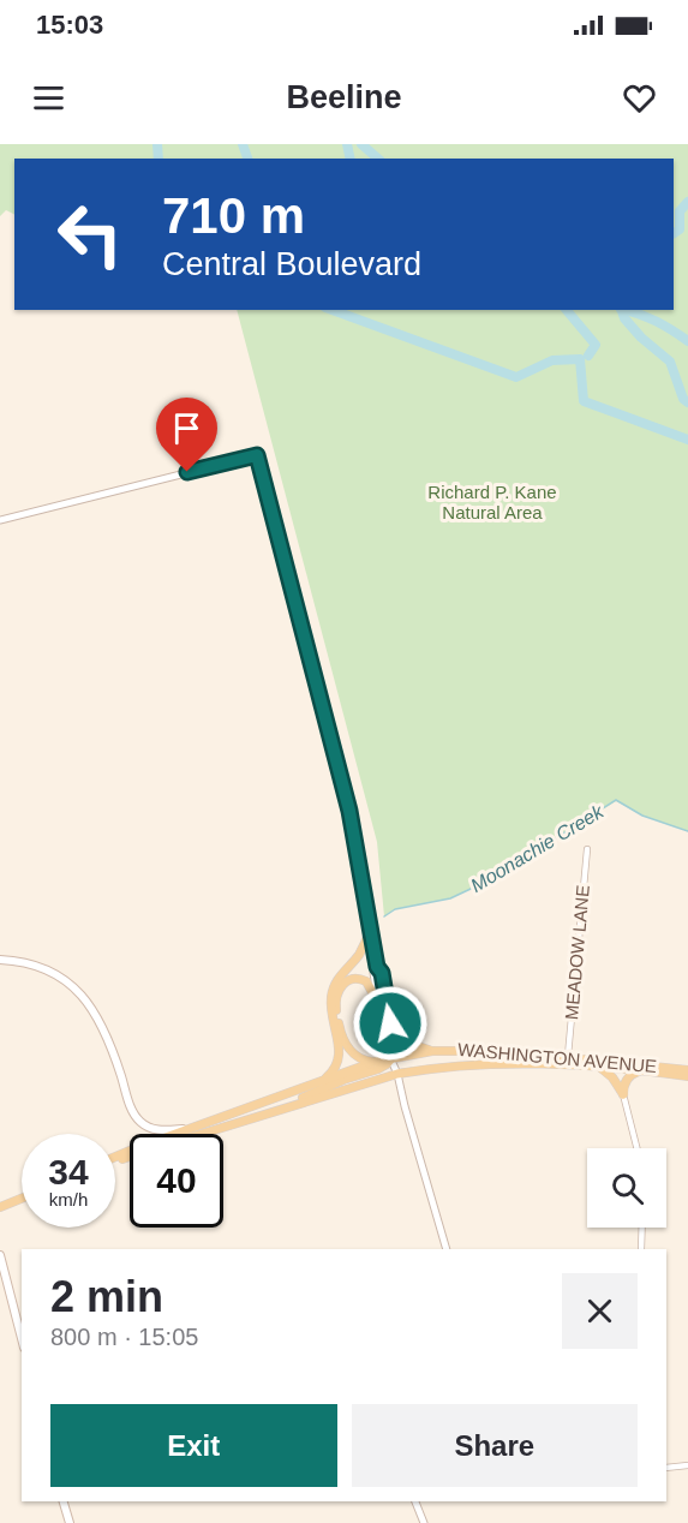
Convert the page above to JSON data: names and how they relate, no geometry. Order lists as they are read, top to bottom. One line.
{"streets":{"main road":["WASHINGTON AVENUE"],"street":["MEADOW LANE"]},"crossings":[["MEADOW LANE","WASHINGTON AVENUE"]],"water":["Moonachie Creek"],"parks":["Richard P. Kane Natural Area"],"page":{"status":"15:03","header":"Beeline","turn":["710 m","Central Boulevard"],"speed":"34 km/h","limit":"40","heading":["2 min","800 m · 15:05"],"buttons":["Exit","Share"]}}
